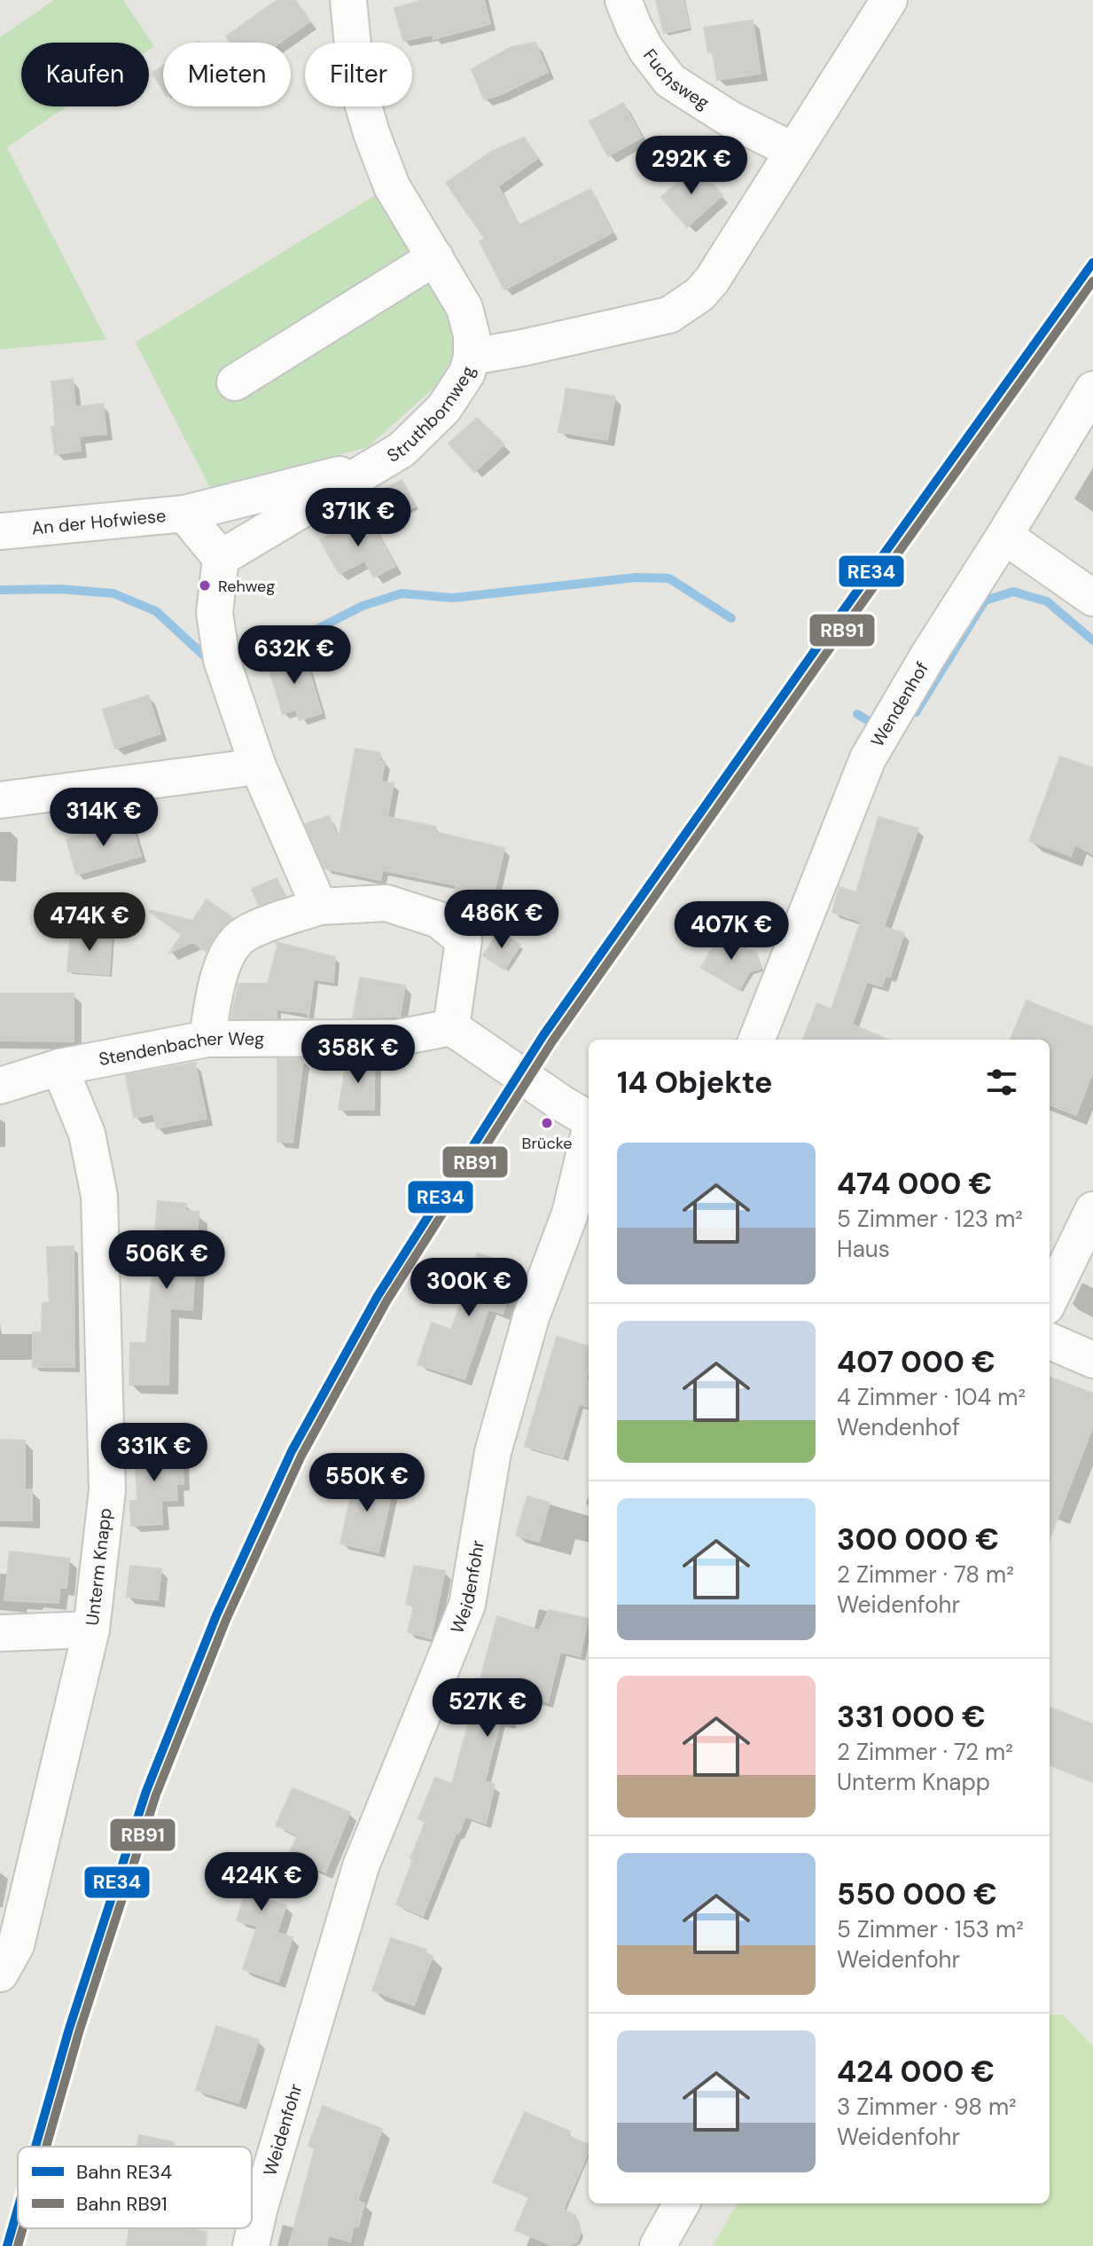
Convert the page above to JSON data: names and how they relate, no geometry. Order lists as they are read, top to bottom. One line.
{"streets":{"street":["Fuchsweg","Struthbornweg","An der Hofwiese","Wendenhof","Stendenbacher Weg","Unterm Knapp","Weidenfohr"]},"crossings":[["Struthbornweg","An der Hofwiese"],["Stendenbacher Weg","Unterm Knapp"]],"places":["Rehweg","Brücke"],"lines":["rail line RE34","rail line RB91"],"legend":["Bahn RE34","Bahn RB91"],"page":{"chip":["Kaufen","Mieten","Filter"],"price":["292K €","371K €","632K €","314K €","486K €","474K €","407K €","358K €","506K €","300K €","331K €","550K €","527K €","424K €"],"heading":"14 Objekte","list":[{"name":"474 000 €","note":"5 Zimmer · 123 m² · Haus"},{"name":"407 000 €","note":"4 Zimmer · 104 m² · Wendenhof"},{"name":"300 000 €","note":"2 Zimmer · 78 m² · Weidenfohr"},{"name":"331 000 €","note":"2 Zimmer · 72 m² · Unterm Knapp"},{"name":"550 000 €","note":"5 Zimmer · 153 m² · Weidenfohr"},{"name":"424 000 €","note":"3 Zimmer · 98 m² · Weidenfohr"}]}}
